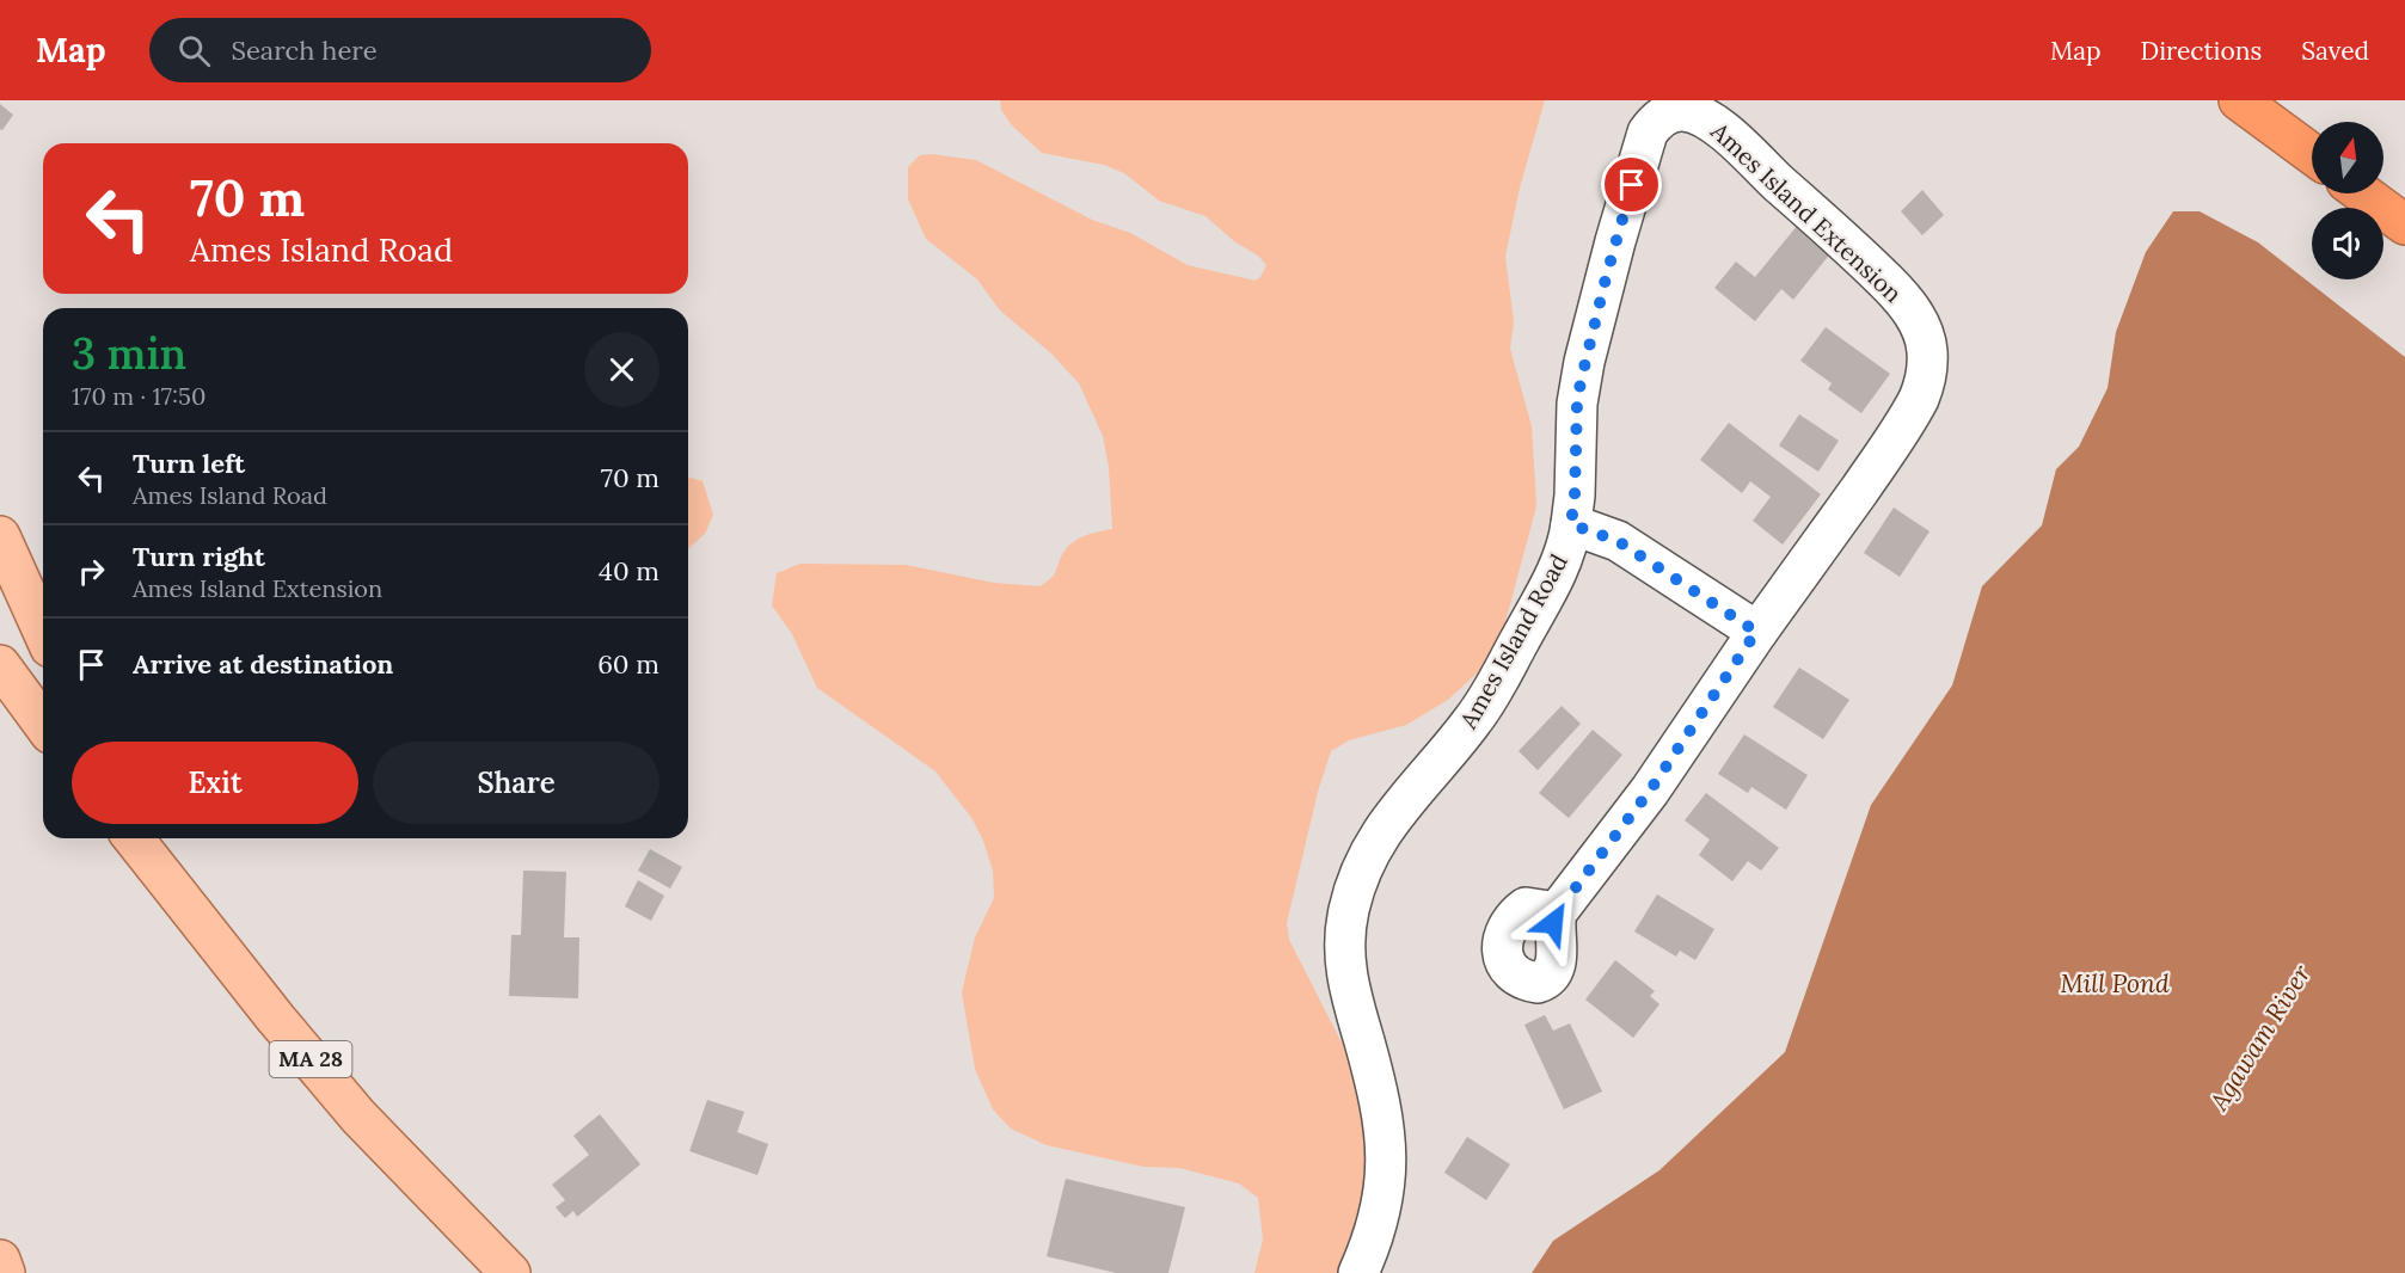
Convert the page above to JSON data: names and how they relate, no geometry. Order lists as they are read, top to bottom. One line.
{"streets":{"main road":["MA 28"],"street":["Ames Island Extension","Ames Island Road"]},"crossings":[["Ames Island Extension","Ames Island Road"]],"water":["Mill Pond","Agawam River"],"north":"top","page":{"header":"Map","search":"Search here","nav":["Map","Directions","Saved"],"turn":["70 m","Ames Island Road"],"heading":["3 min","170 m · 17:50"],"list":[{"name":"Turn left","note":"Ames Island Road","value":"70 m"},{"name":"Turn right","note":"Ames Island Extension","value":"40 m"},{"name":"Arrive at destination","value":"60 m"}],"buttons":["Exit","Share"]}}
